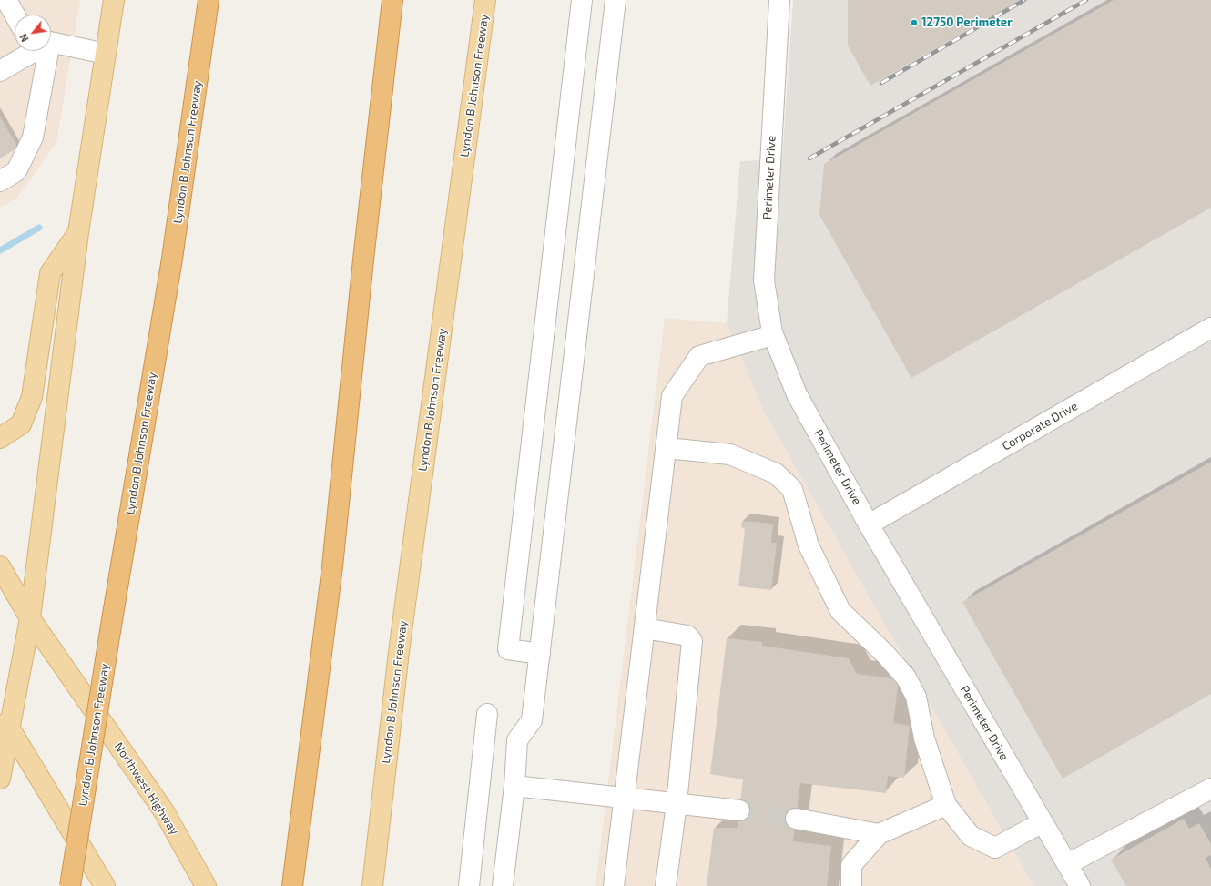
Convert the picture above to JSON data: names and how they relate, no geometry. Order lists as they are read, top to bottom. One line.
{"streets":{"highway":["Lyndon B Johnson Freeway"],"main road":["Northwest Highway"],"street":["Perimeter Drive","Corporate Drive"]},"crossings":[["Perimeter Drive","Corporate Drive"]],"places":["12750 Perimeter"],"north":"bottom left"}
